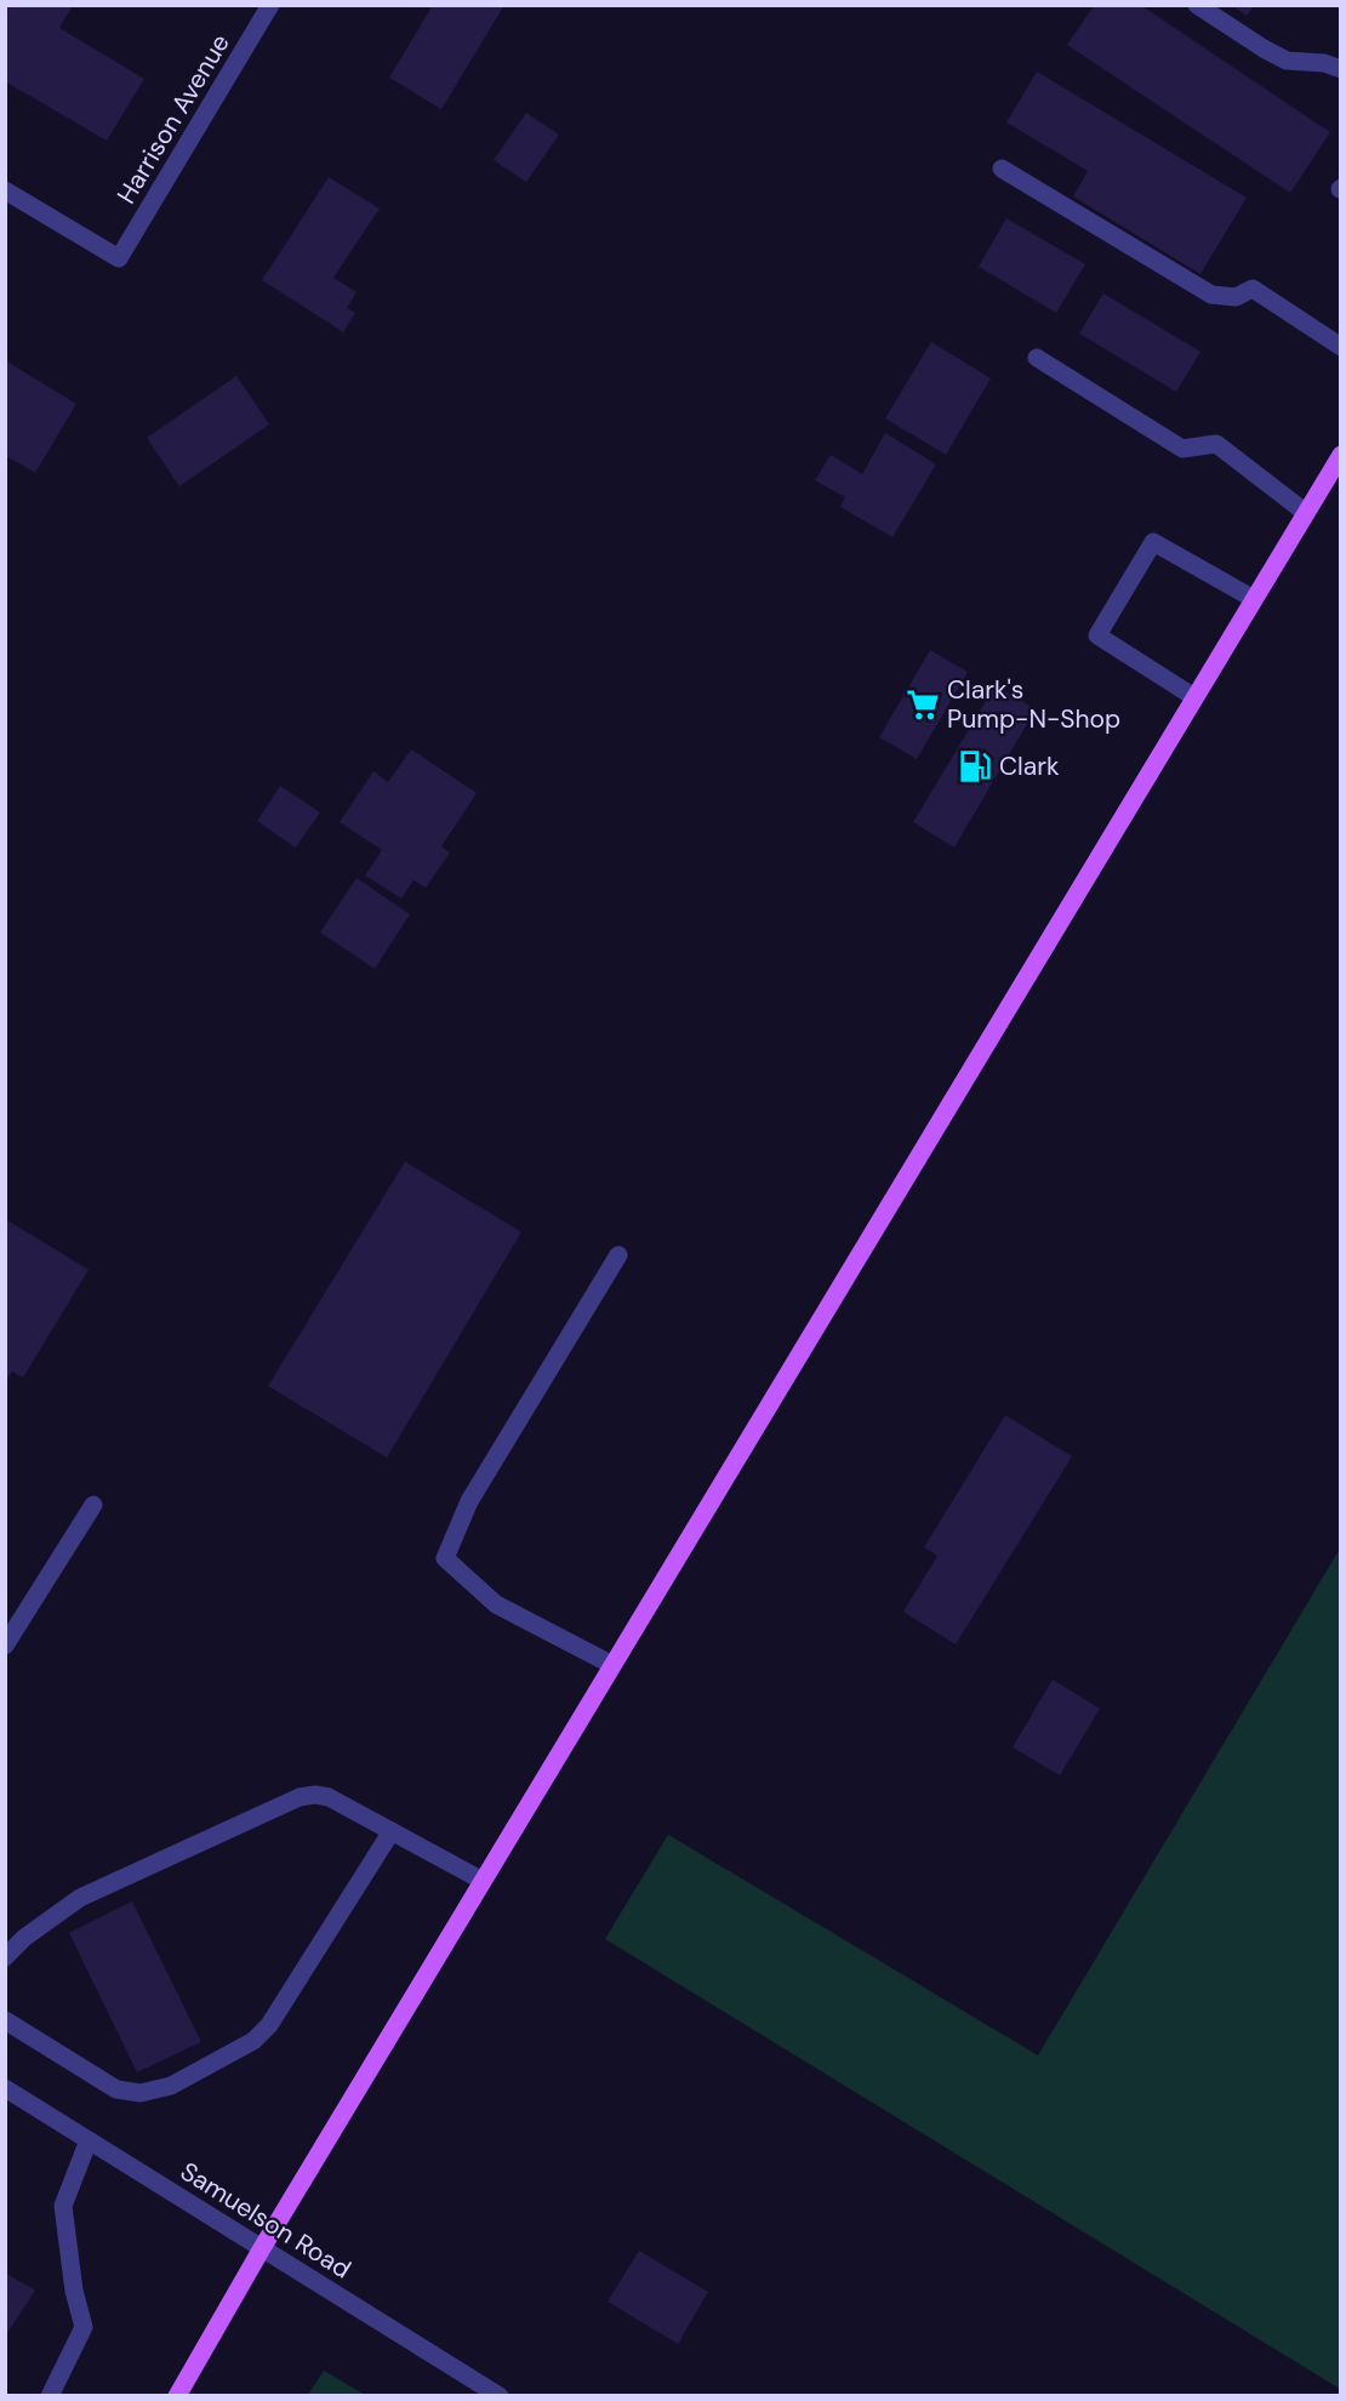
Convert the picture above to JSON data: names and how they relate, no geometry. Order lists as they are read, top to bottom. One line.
{"streets":{"street":["Harrison Avenue","Samuelson Road"]},"places":{"supermarket":["Clark's Pump-N-Shop"],"fuel station":["Clark"]}}
